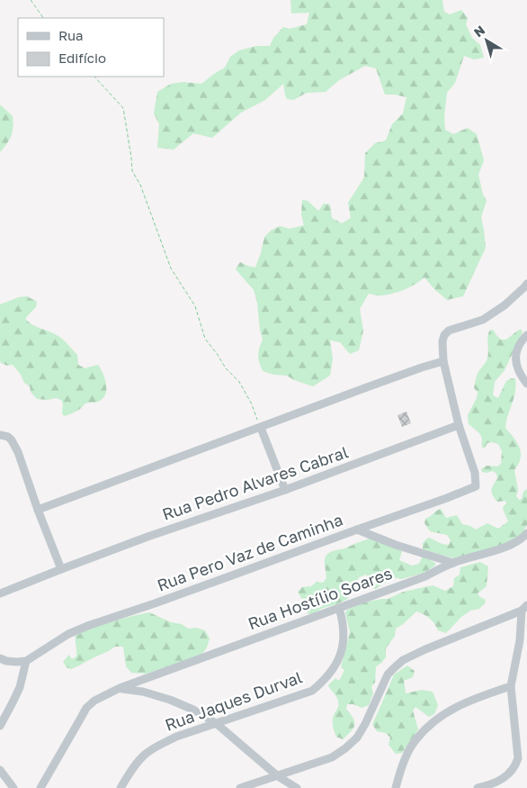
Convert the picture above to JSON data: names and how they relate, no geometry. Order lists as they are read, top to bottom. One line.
{"streets":{"street":["Rua Pedro Alvares Cabral","Rua Pero Vaz de Caminha","Rua Hostílio Soares","Rua Jaques Durval"]},"crossings":[["Rua Pedro Alvares Cabral","Rua Pero Vaz de Caminha"],["Rua Hostílio Soares","Rua Jaques Durval"]],"legend":["Rua","Edifício"],"north":"top left"}
